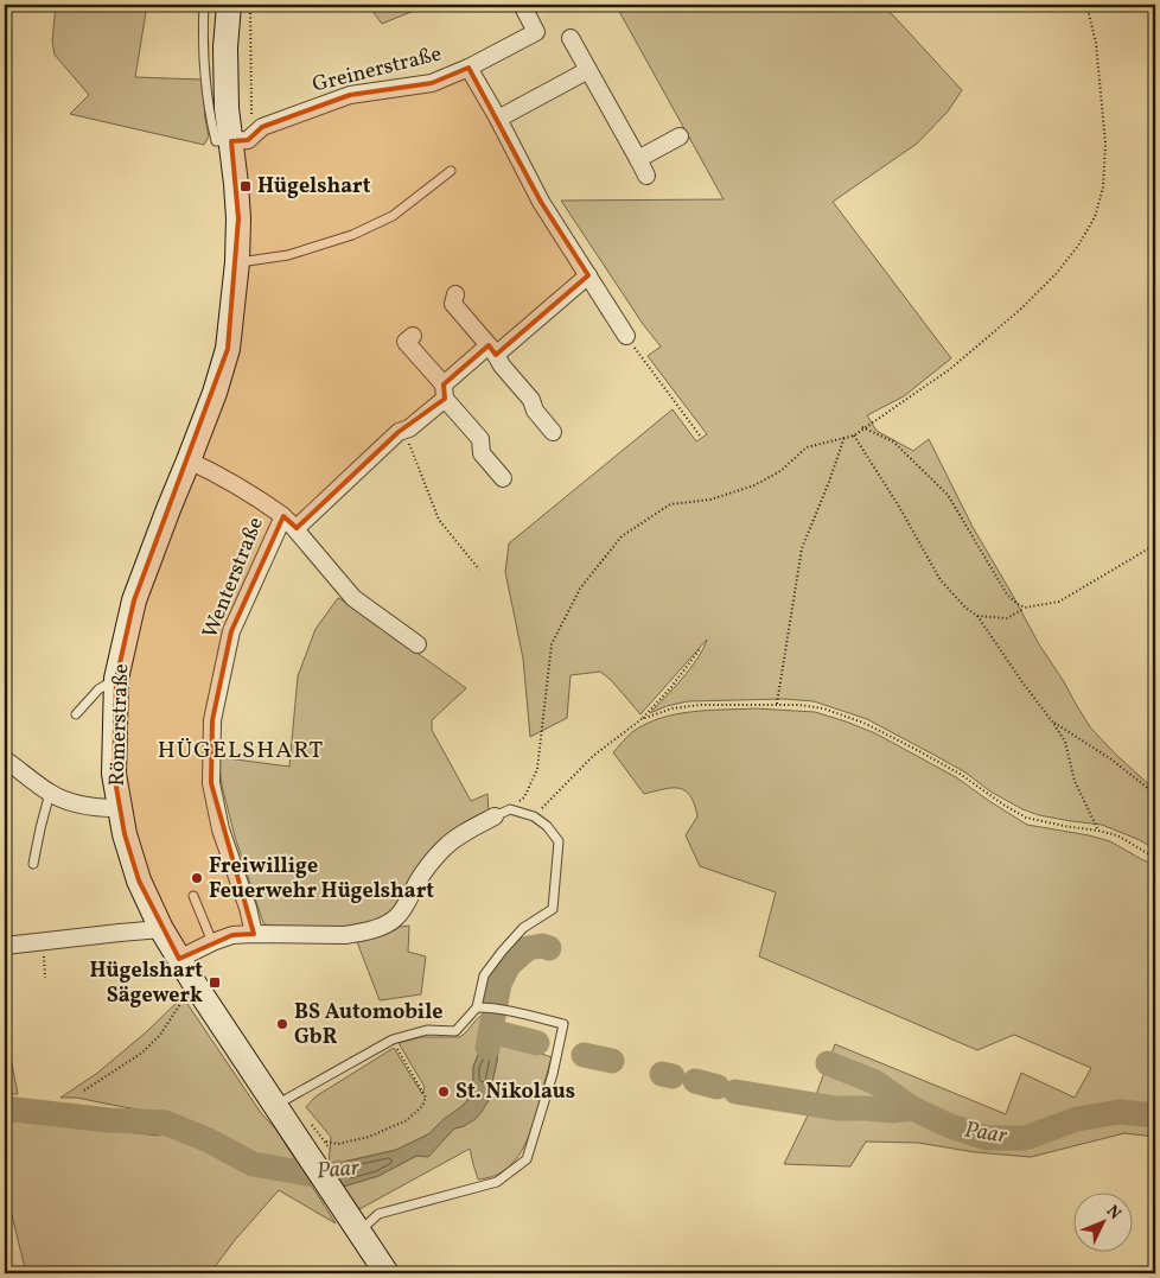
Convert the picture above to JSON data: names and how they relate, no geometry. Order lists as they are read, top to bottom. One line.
{"streets":{"main road":["Römerstraße"],"street":["Greinerstraße","Wenterstraße"]},"crossings":[["Greinerstraße","Römerstraße"],["Wenterstraße","Römerstraße"]],"districts":["HÜGELSHART"],"water":["Paar"],"places":{"transit":["Hügelshart","Hügelshart Sägewerk"],"other":["Freiwillige Feuerwehr Hügelshart","BS Automobile GbR","St. Nikolaus"]},"north":"top right"}
